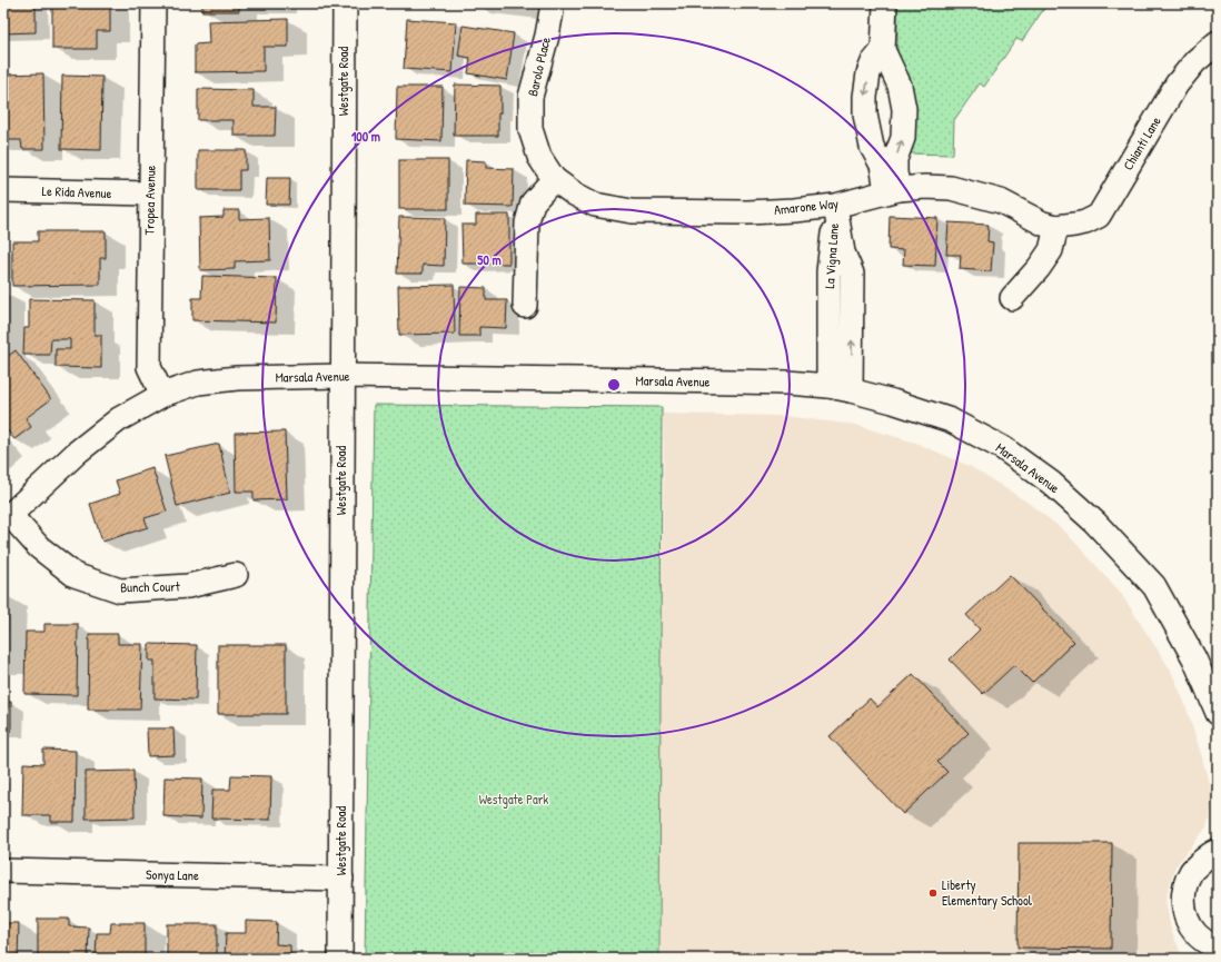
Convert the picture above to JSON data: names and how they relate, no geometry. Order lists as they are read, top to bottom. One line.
{"streets":{"street":["Barolo Place","Westgate Road","Chianti Lane","Le Rida Avenue","Tropea Avenue","Amarone Way","La Vigna Lane","Marsala Avenue","Bunch Court","Sonya Lane"]},"crossings":[["Barolo Place","Amarone Way"],["Westgate Road","Marsala Avenue"],["Westgate Road","Sonya Lane"],["Chianti Lane","Amarone Way"],["Le Rida Avenue","Tropea Avenue"],["Tropea Avenue","Marsala Avenue"],["Amarone Way","La Vigna Lane"],["La Vigna Lane","Marsala Avenue"],["Marsala Avenue","Bunch Court"]],"parks":["Westgate Park"],"places":["Liberty Elementary School"],"rings":["100 m","50 m"]}
